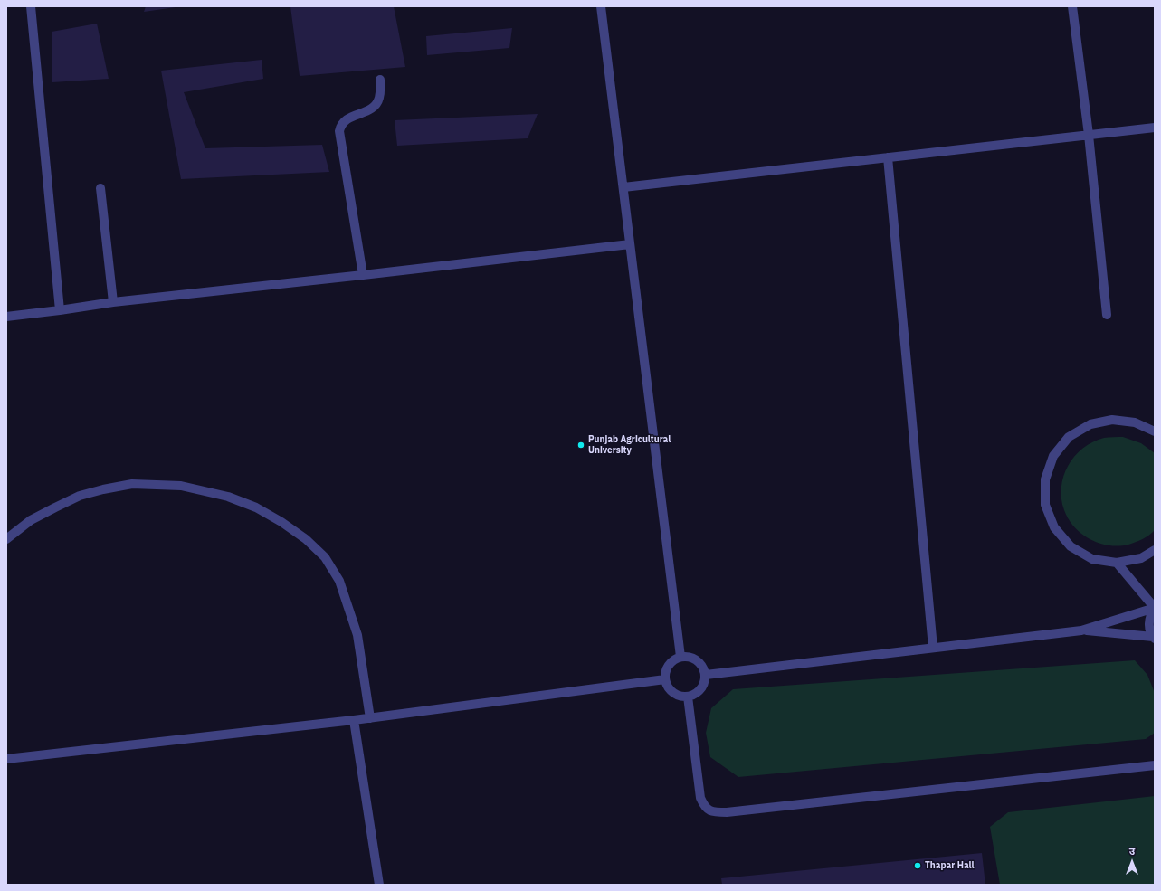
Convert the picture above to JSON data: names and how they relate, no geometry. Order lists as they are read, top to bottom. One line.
{"places":["Punjab Agricultural University","Thapar Hall"],"north":"top"}
